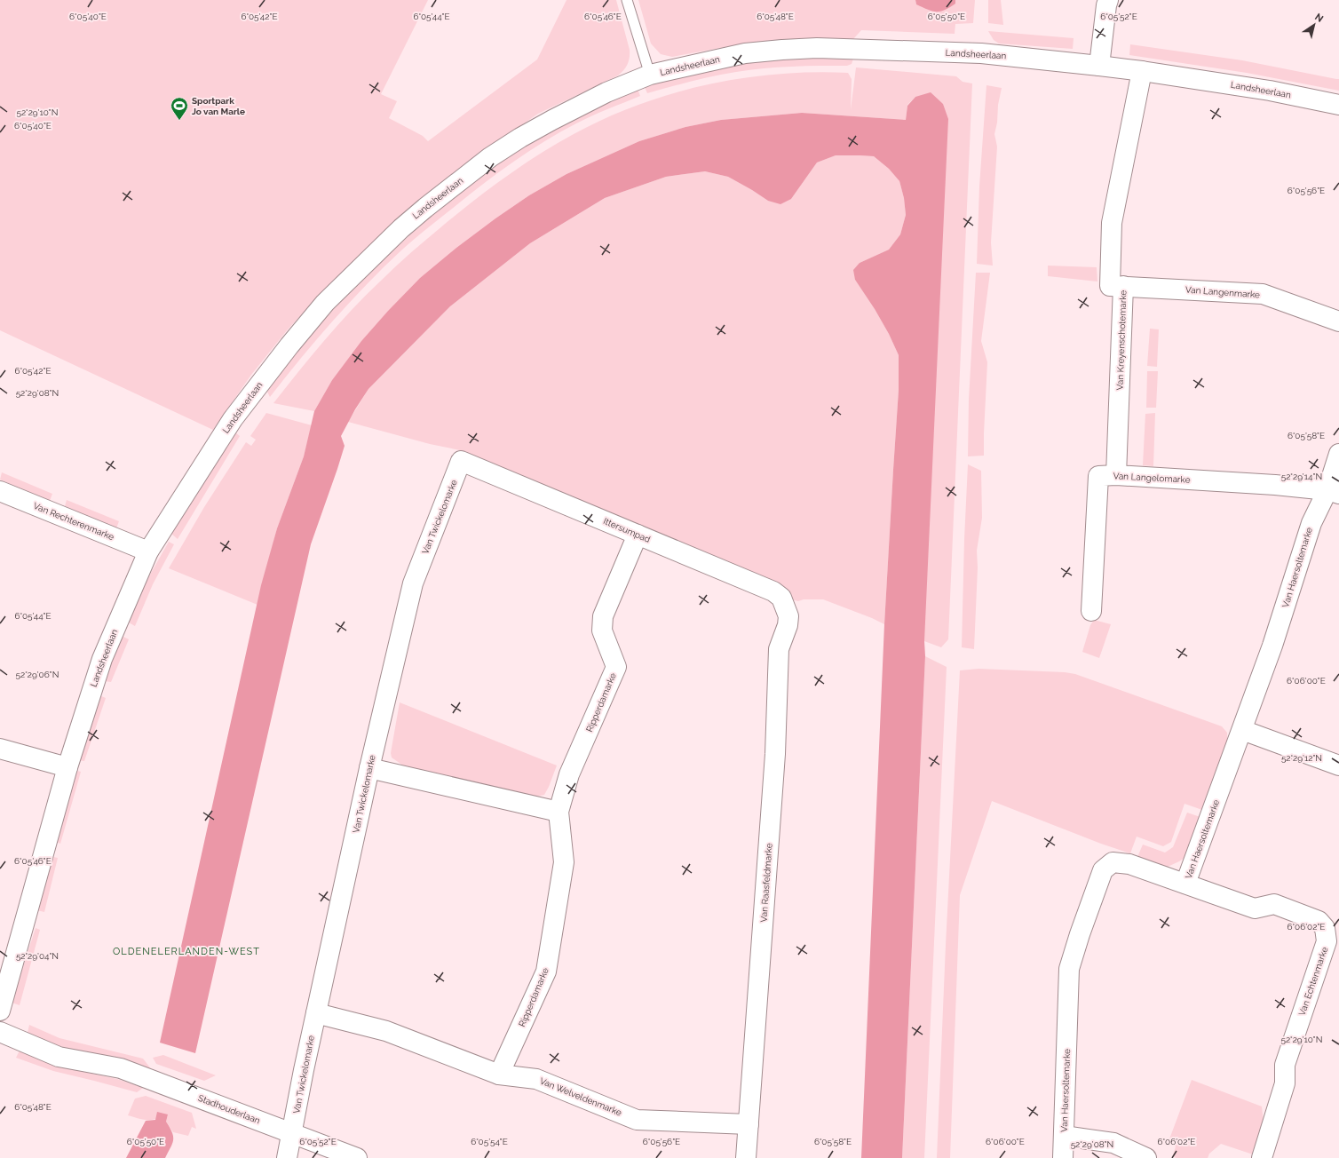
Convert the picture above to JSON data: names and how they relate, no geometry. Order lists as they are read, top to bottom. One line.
{"streets":{"street":["Landsheerlaan","Van Langenmarke","Van Kreyenschotemarke","Van Langelomarke","Van Twickelomarke","Van Rechterenmarke","Ittersumpad","Van Haersoltemarke","Ripperdamarke","Van Raasfeldmarke","Van Echtenmarke","Van Welveldenmarke","Stadhouderlaan"]},"crossings":[["Landsheerlaan","Van Kreyenschotemarke"],["Landsheerlaan","Van Rechterenmarke"],["Van Langenmarke","Van Kreyenschotemarke"],["Van Kreyenschotemarke","Van Langelomarke"],["Van Langelomarke","Van Haersoltemarke"],["Van Twickelomarke","Ittersumpad"],["Van Twickelomarke","Van Welveldenmarke"],["Van Twickelomarke","Stadhouderlaan"],["Ittersumpad","Ripperdamarke"],["Ittersumpad","Van Raasfeldmarke"],["Van Haersoltemarke","Van Echtenmarke"],["Ripperdamarke","Van Welveldenmarke"],["Van Raasfeldmarke","Van Welveldenmarke"]],"districts":["OLDENELERLANDEN-WEST"],"places":{"sports":["Sportpark Jo van Marle"]},"north":"top right","coordinates":["6°05'40\"E","6°05'42\"E","6°05'44\"E","6°05'46\"E","6°05'48\"E","6°05'50\"E","6°05'52\"E","52°29'10\"N","6°05'56\"E","52°29'08\"N","6°05'58\"E","52°29'14\"N","52°29'06\"N","6°06'00\"E","52°29'12\"N","6°06'02\"E","52°29'04\"N","6°05'54\"E"]}
